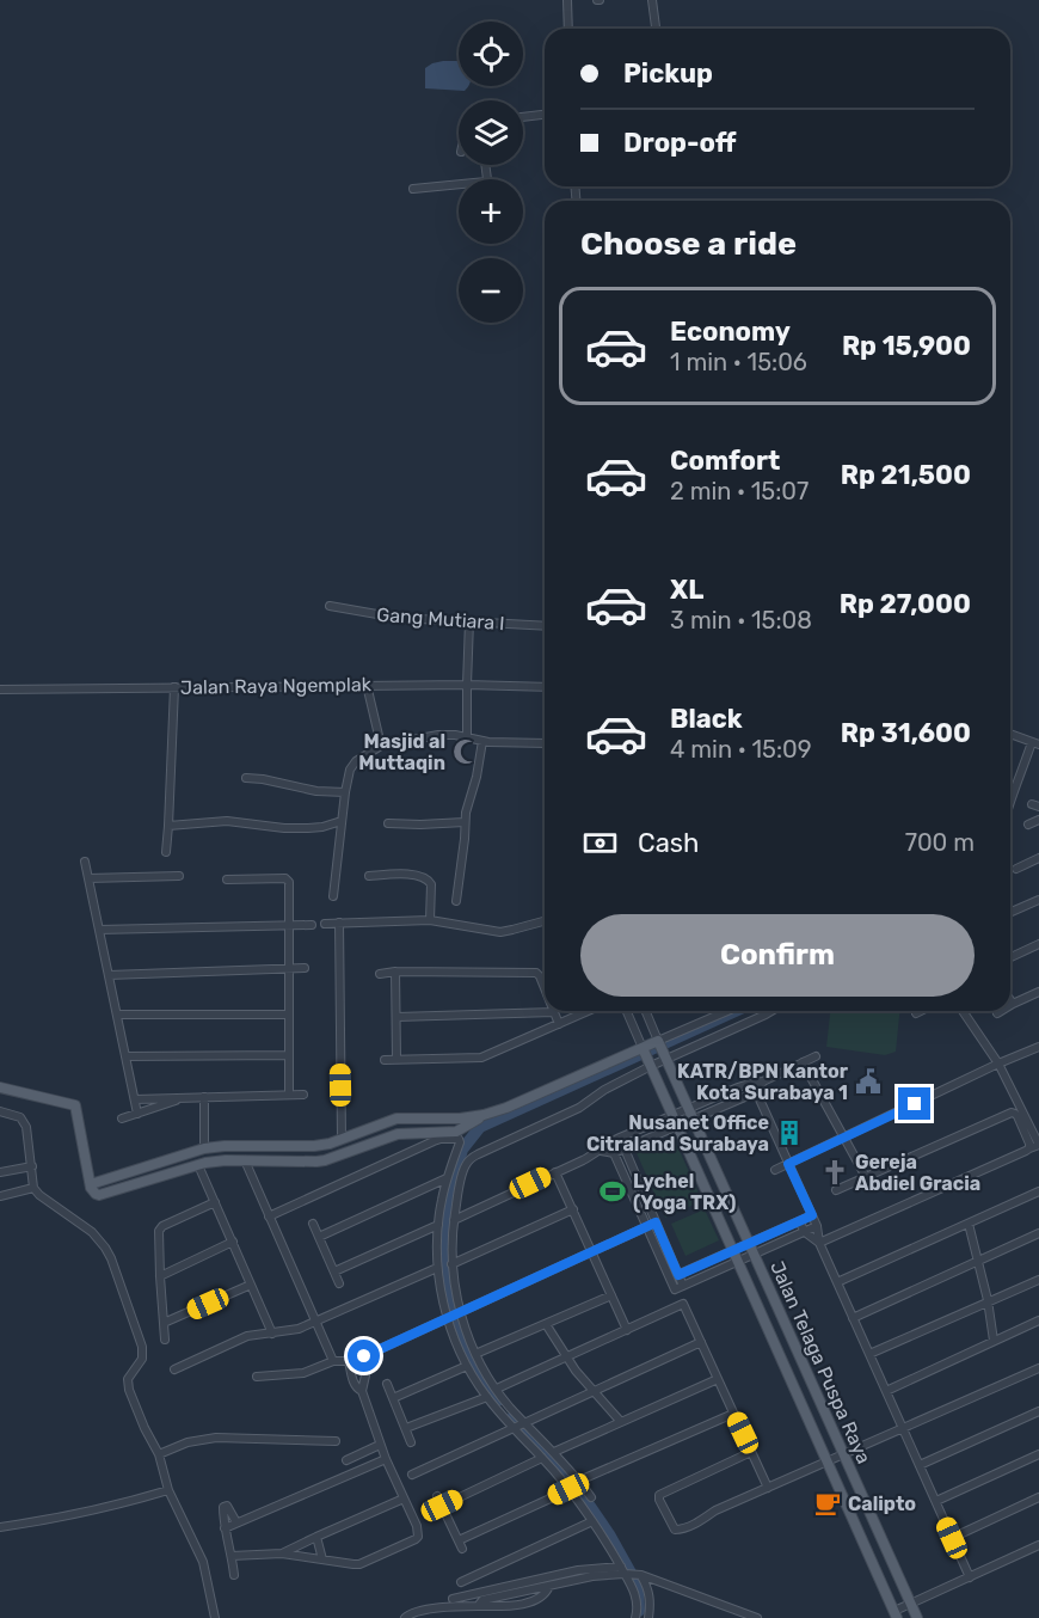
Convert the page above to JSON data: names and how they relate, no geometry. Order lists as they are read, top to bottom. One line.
{"streets":{"main road":["Jalan Telaga Puspa Raya"],"street":["Gang Mutiara I","Jalan Raya Ngemplak"]},"places":{"mosque":["Masjid al Muttaqin"],"public building":["KATR/BPN Kantor Kota Surabaya 1"],"building":["Nusanet Office Citraland Surabaya"],"church":["Gereja Abdiel Gracia"],"sports":["Lychel (Yoga TRX)"],"cafe":["Calipto"]},"page":{"map_buttons":["+","−"],"banner":["Pickup","Drop-off"],"heading":"Choose a ride","list":[{"name":"Economy","note":"1 min · 15:06","value":"Rp 15,900"},{"name":"Comfort","note":"2 min · 15:07","value":"Rp 21,500"},{"name":"XL","note":"3 min · 15:08","value":"Rp 27,000"},{"name":"Black","note":"4 min · 15:09","value":"Rp 31,600"}],"pay":["Cash","700 m"],"buttons":"Confirm"}}
